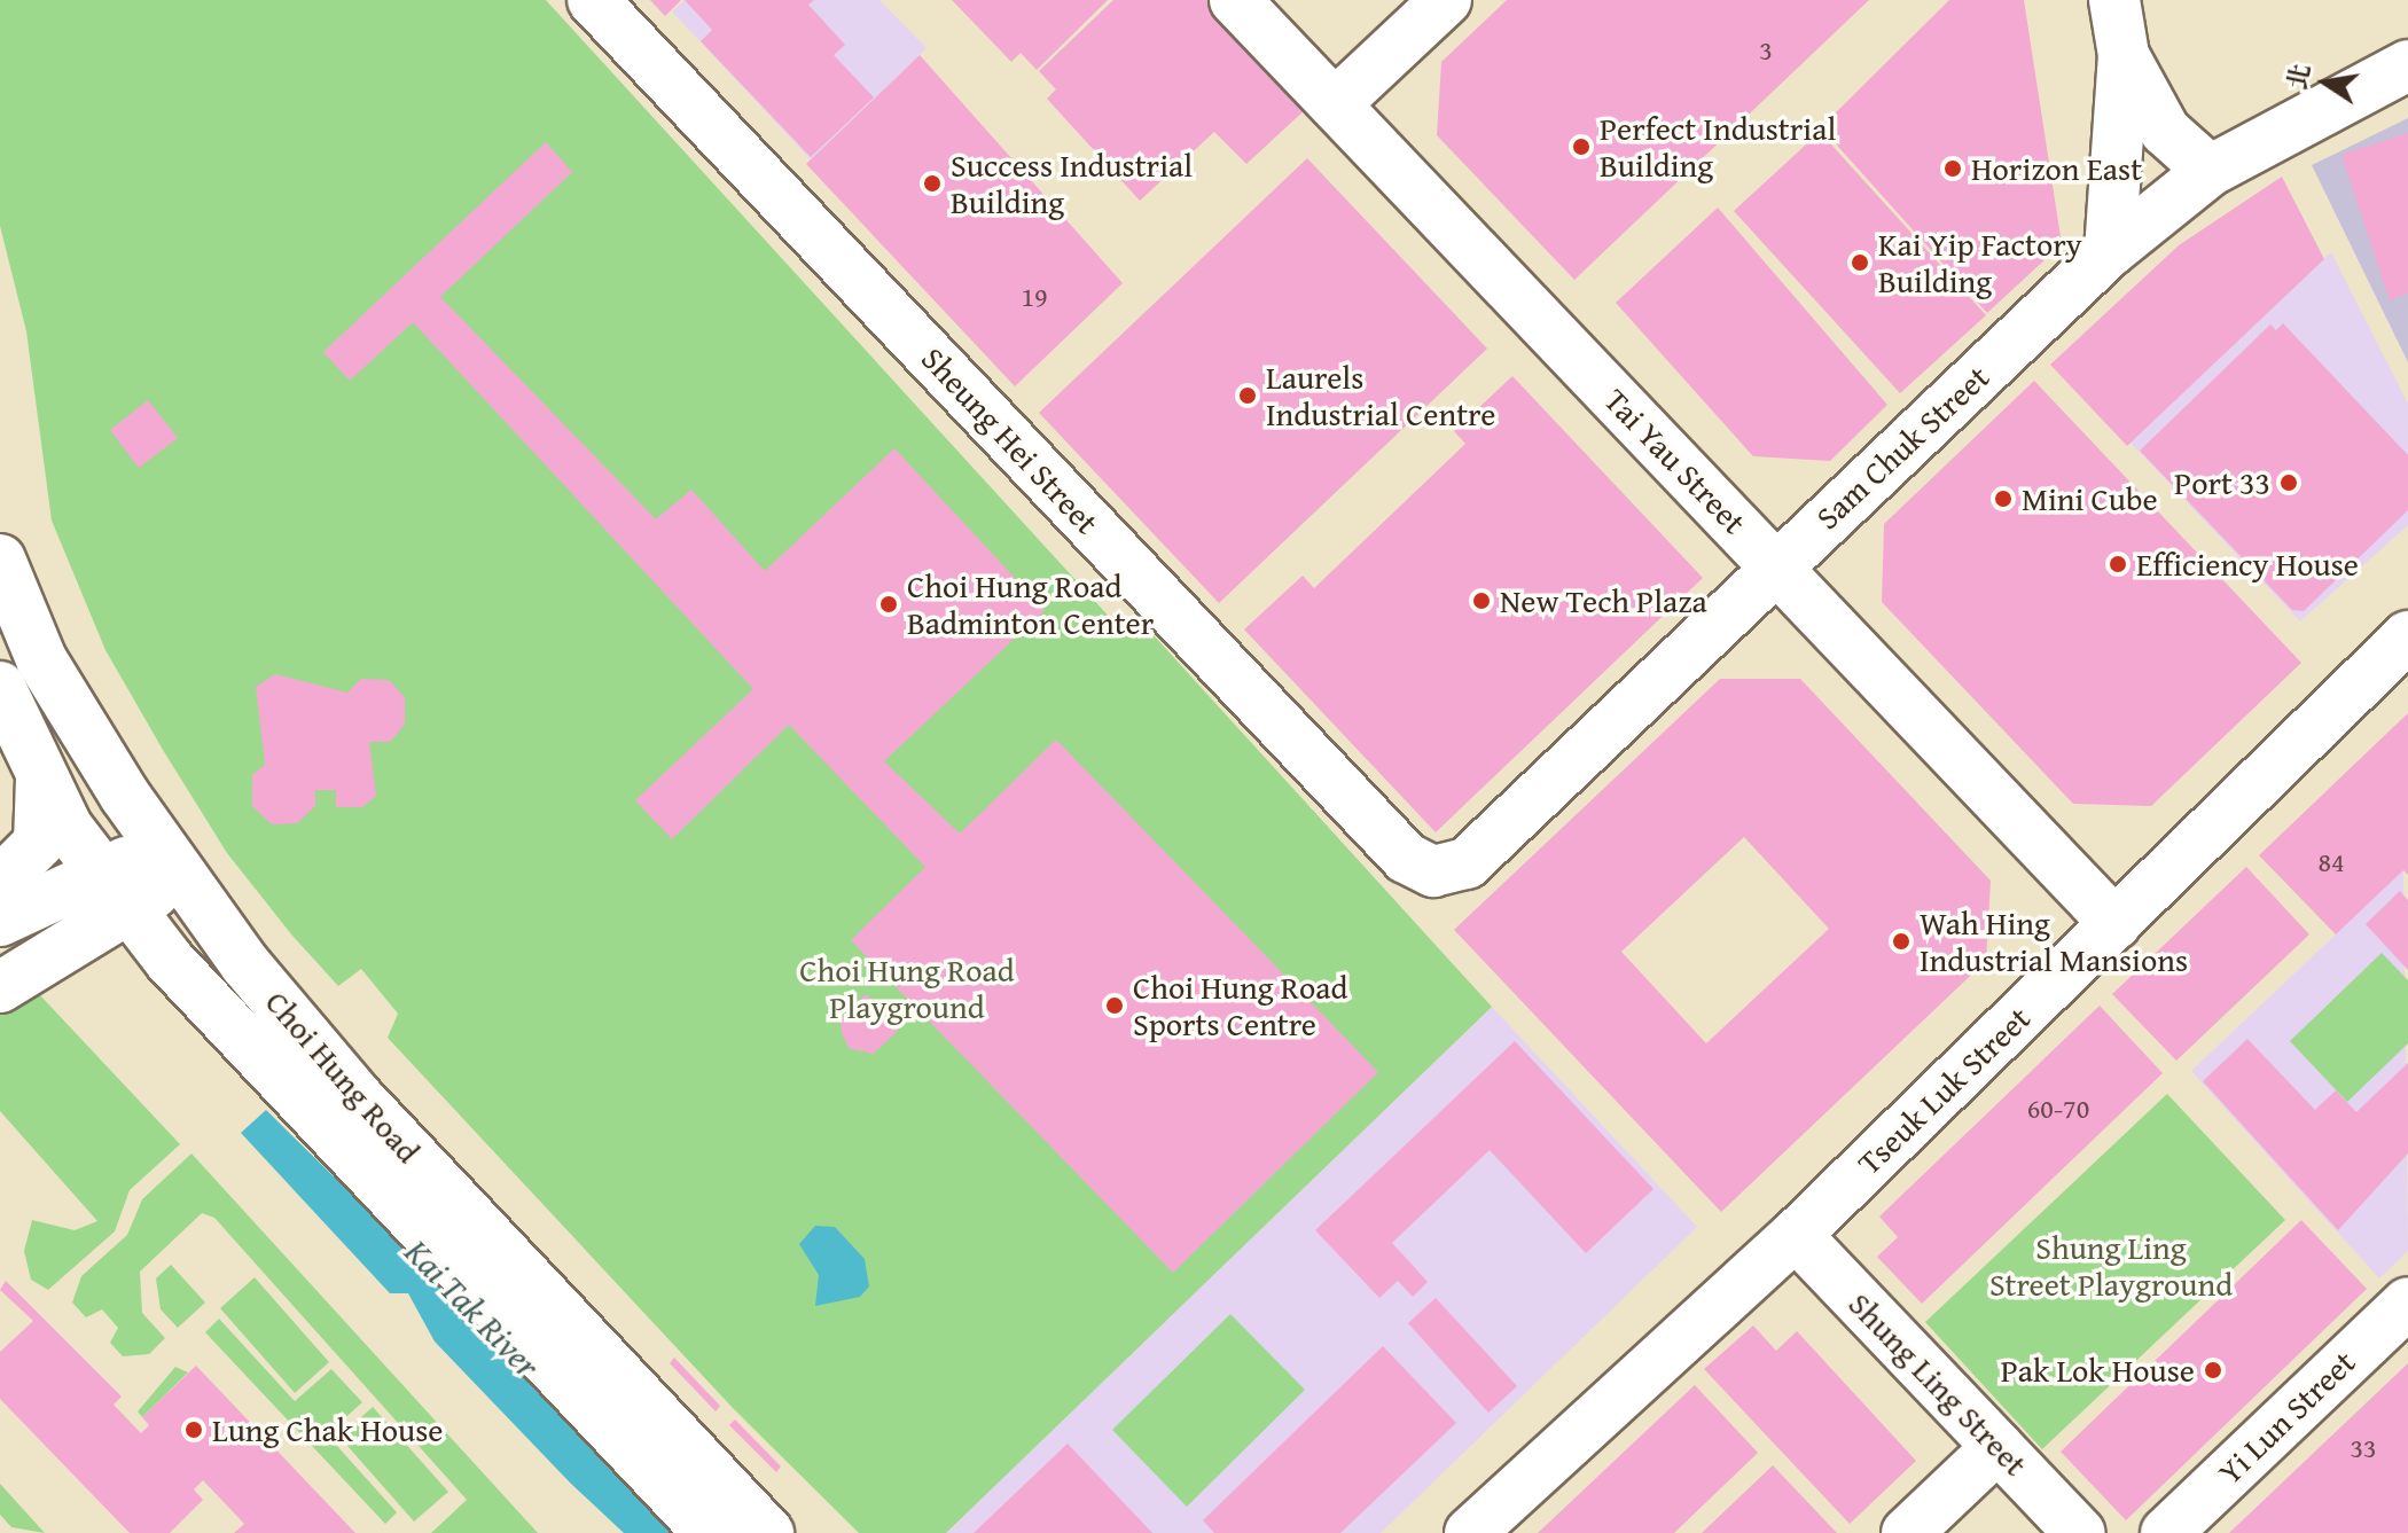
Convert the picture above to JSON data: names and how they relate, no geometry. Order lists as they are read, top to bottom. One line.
{"streets":{"street":["Sheung Hei Street","Sam Chuk Street","Tai Yau Street","Choi Hung Road","Tseuk Luk Street","Shung Ling Street","Yi Lun Street"]},"crossings":[["Sheung Hei Street","Sam Chuk Street"],["Sam Chuk Street","Tai Yau Street"],["Tai Yau Street","Tseuk Luk Street"],["Tseuk Luk Street","Shung Ling Street"]],"water":["Kai Tak River"],"parks":["Choi Hung Road Playground","Shung Ling Street Playground"],"places":["Perfect Industrial Building","Horizon East","Success Industrial Building","Kai Yip Factory Building","Laurels Industrial Centre","Port 33","Mini Cube","Efficiency House","New Tech Plaza","Choi Hung Road Badminton Center","Wah Hing Industrial Mansions","Choi Hung Road Sports Centre","Pak Lok House","Lung Chak House"],"house_numbers":["3","19","84","60-70","33"],"north":"left"}
